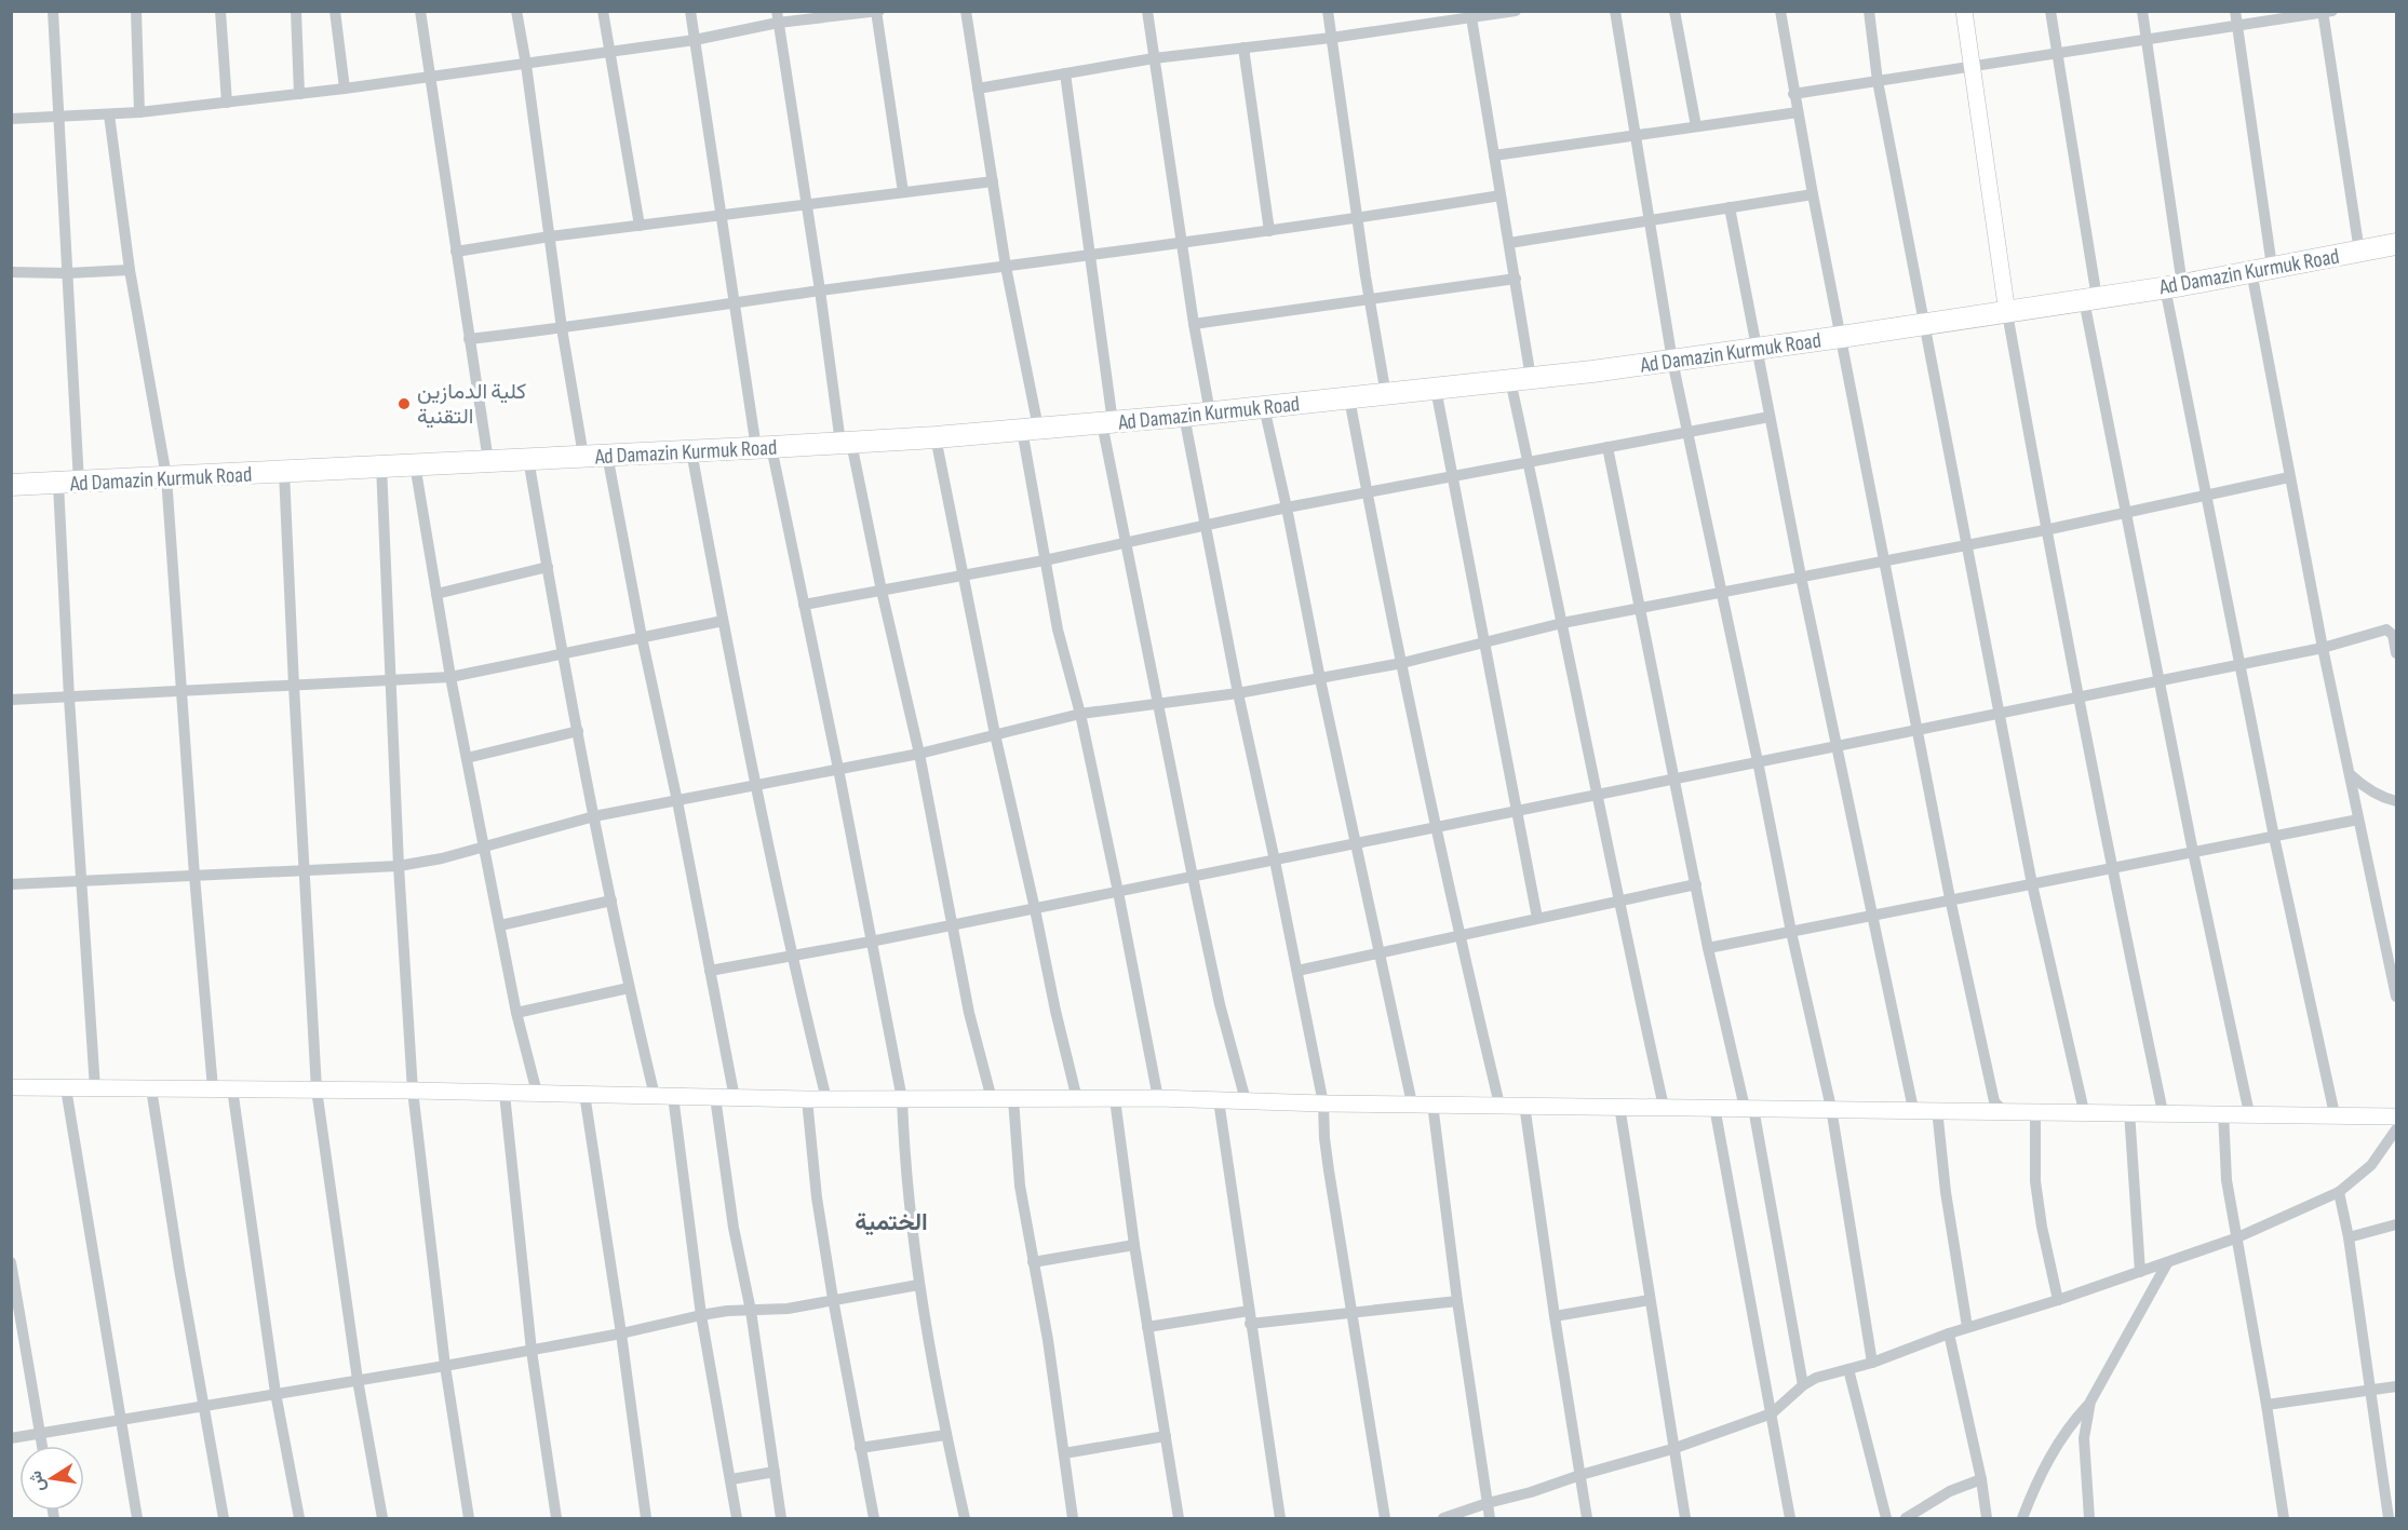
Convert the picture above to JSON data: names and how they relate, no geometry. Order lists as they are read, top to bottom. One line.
{"streets":{"highway":["Ad Damazin Kurmuk Road"]},"districts":["الختمية"],"places":["كلية الدمازين التقنية"],"north":"left"}
